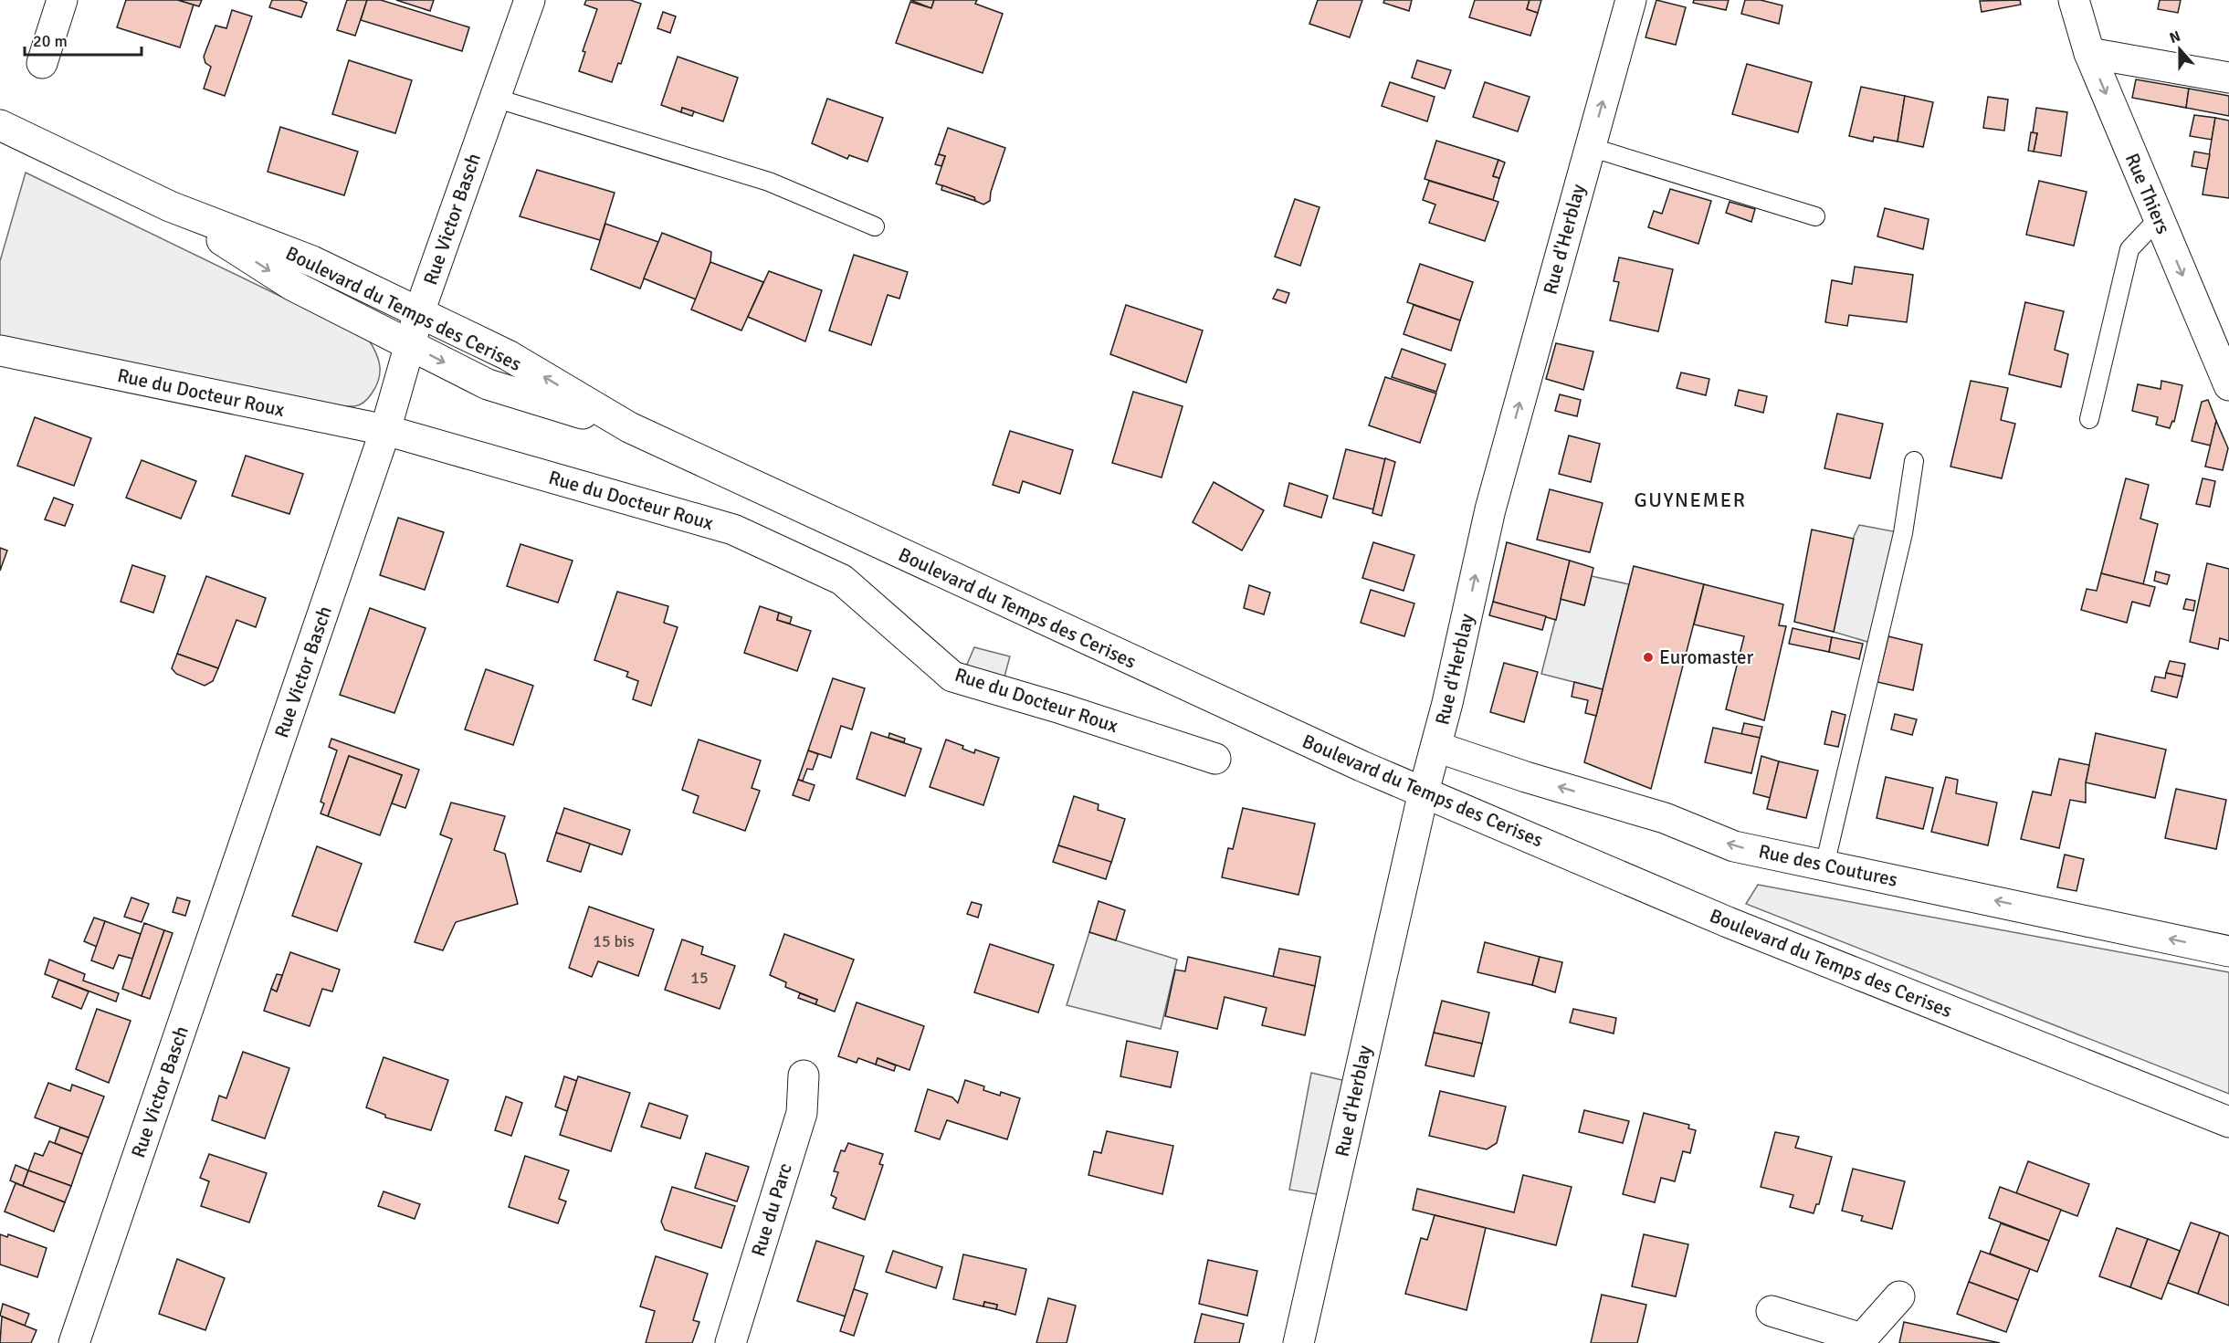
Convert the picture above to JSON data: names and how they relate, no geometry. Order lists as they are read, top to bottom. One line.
{"streets":{"street":["Rue Thiers","Rue Victor Basch","Rue d'Herblay","Boulevard du Temps des Cerises","Rue du Docteur Roux","Rue des Coutures","Rue du Parc"]},"crossings":[["Rue Victor Basch","Boulevard du Temps des Cerises"],["Rue Victor Basch","Rue du Docteur Roux"],["Rue d'Herblay","Boulevard du Temps des Cerises"],["Rue d'Herblay","Rue des Coutures"]],"one_way":["Rue Thiers","Rue d'Herblay","Rue des Coutures"],"districts":["GUYNEMER"],"places":["Euromaster"],"house_numbers":["15 bis","15"],"scale_bar":"20 m","north":"top"}
